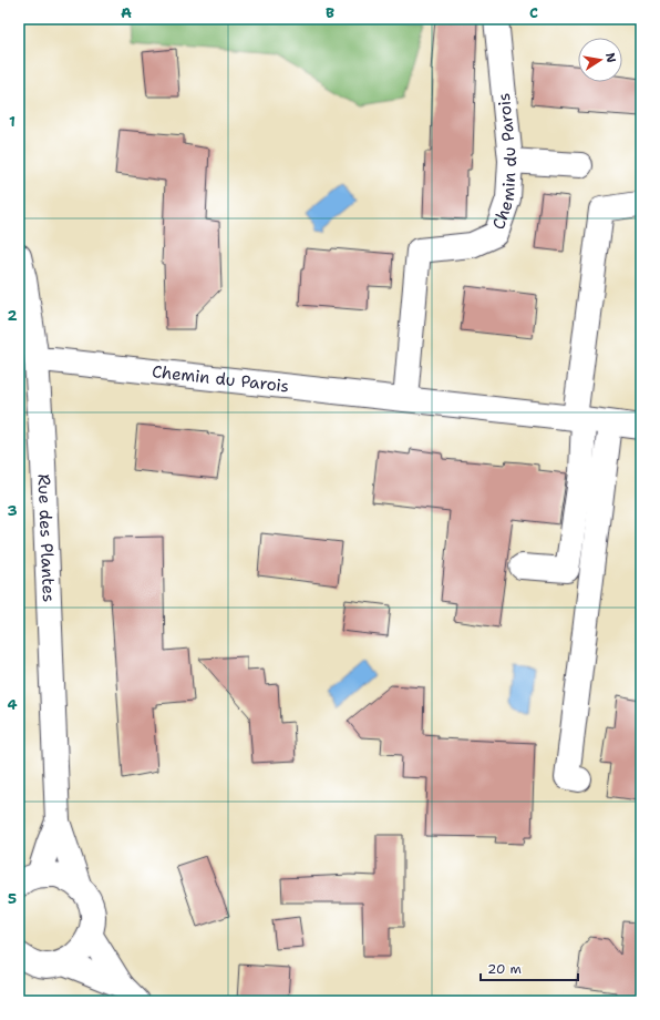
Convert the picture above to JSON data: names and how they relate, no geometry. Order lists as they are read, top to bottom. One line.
{"streets":{"street":["Chemin du Parois","Rue des Plantes"]},"crossings":[["Chemin du Parois","Rue des Plantes"]],"scale_bar":"20 m","north":"right","grid":{"columns":["A","B","C"],"rows":["1","2","3","4","5"]}}
